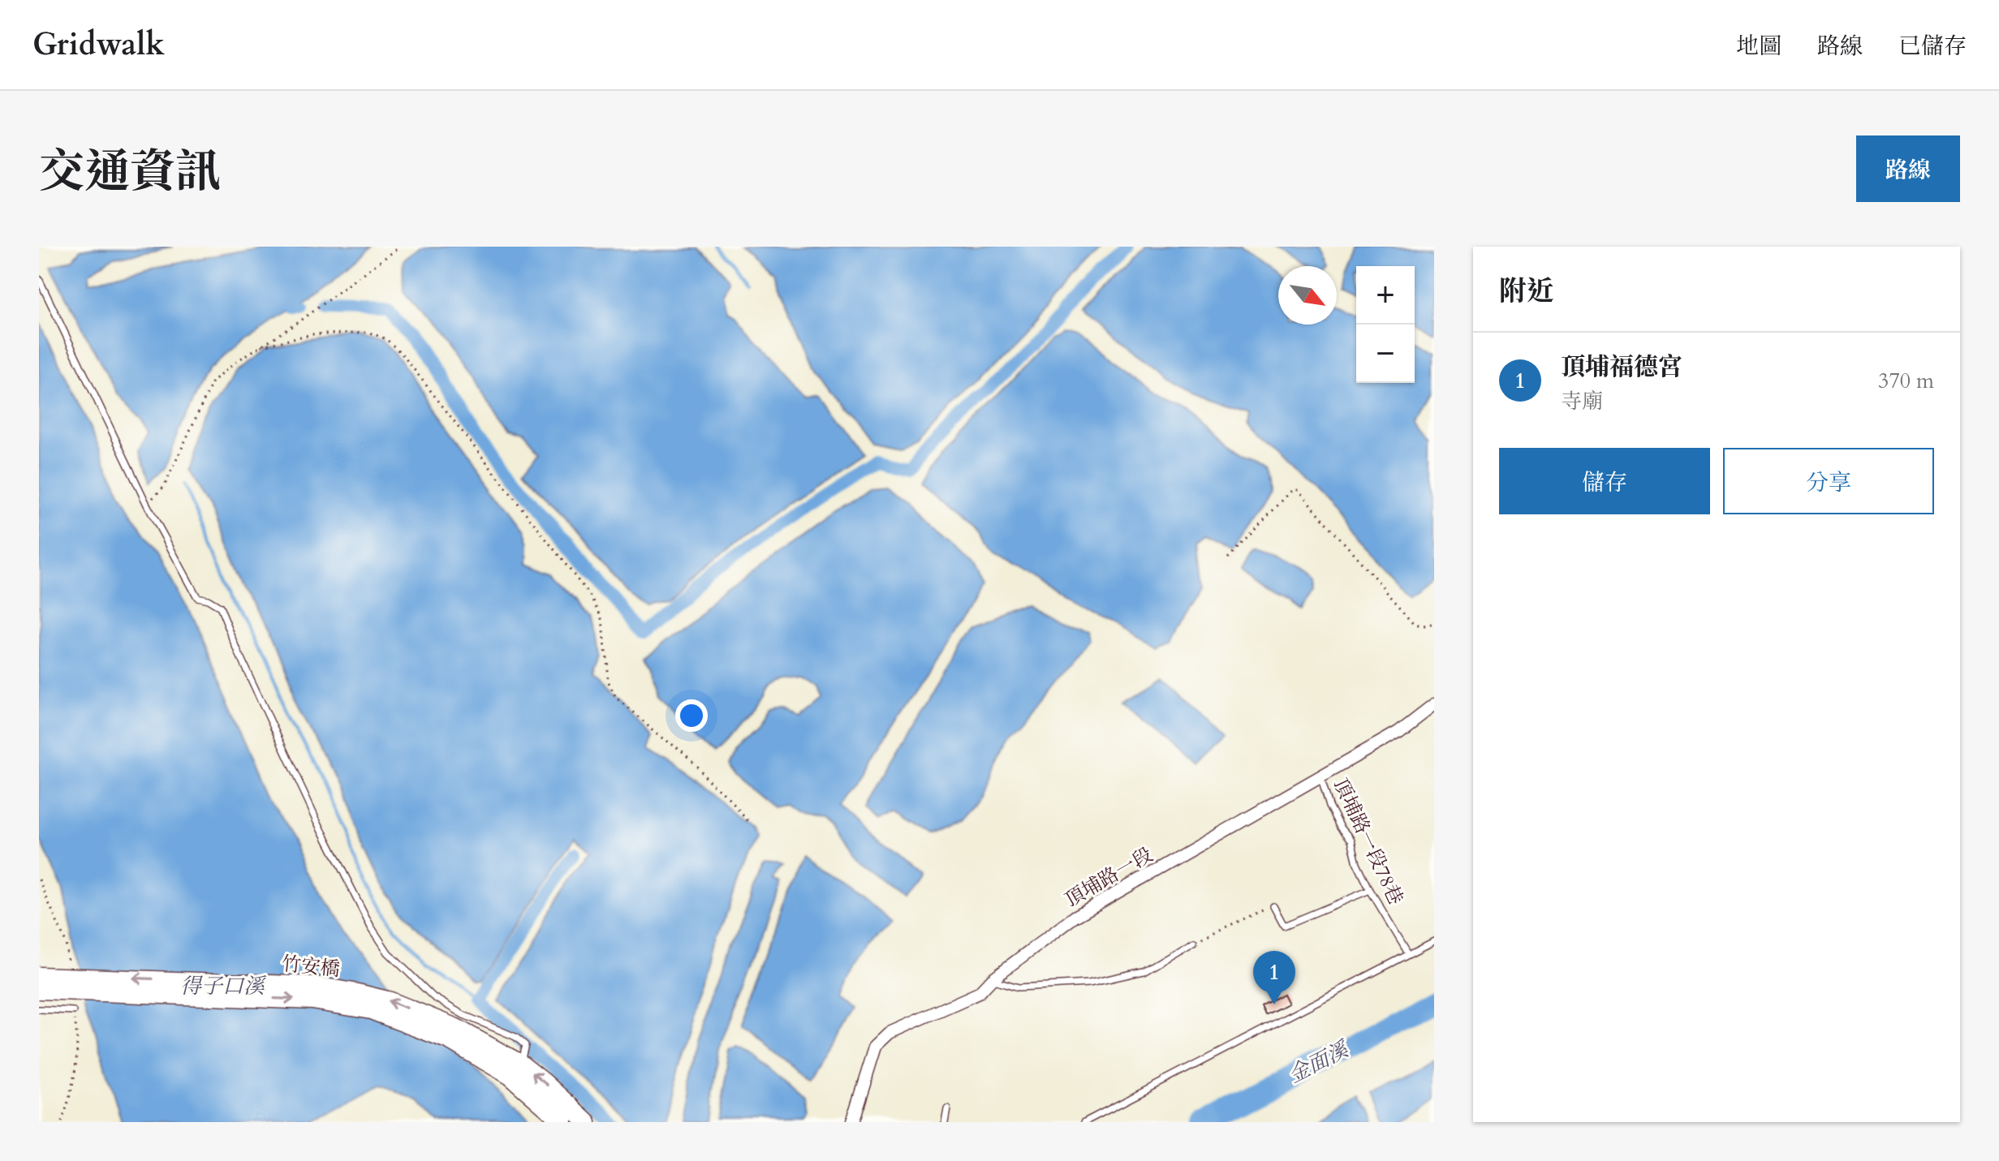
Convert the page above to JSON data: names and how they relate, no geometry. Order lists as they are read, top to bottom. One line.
{"streets":{"main road":["竹安橋"],"street":["頂埔路一段"],"lane":["頂埔路一段78巷"]},"crossings":[["頂埔路一段78巷","頂埔路一段"]],"water":["得子口溪","金面溪"],"north":"bottom right","page":{"header":"Gridwalk","nav":["地圖","路線","已儲存"],"title":"交通資訊","buttons":["路線",["儲存","分享"]],"heading":"附近","map_buttons":["+","−"],"list":[{"mark":"1","name":"頂埔福德宮","note":"寺廟","value":"370 m"}],"pins":"1"}}
